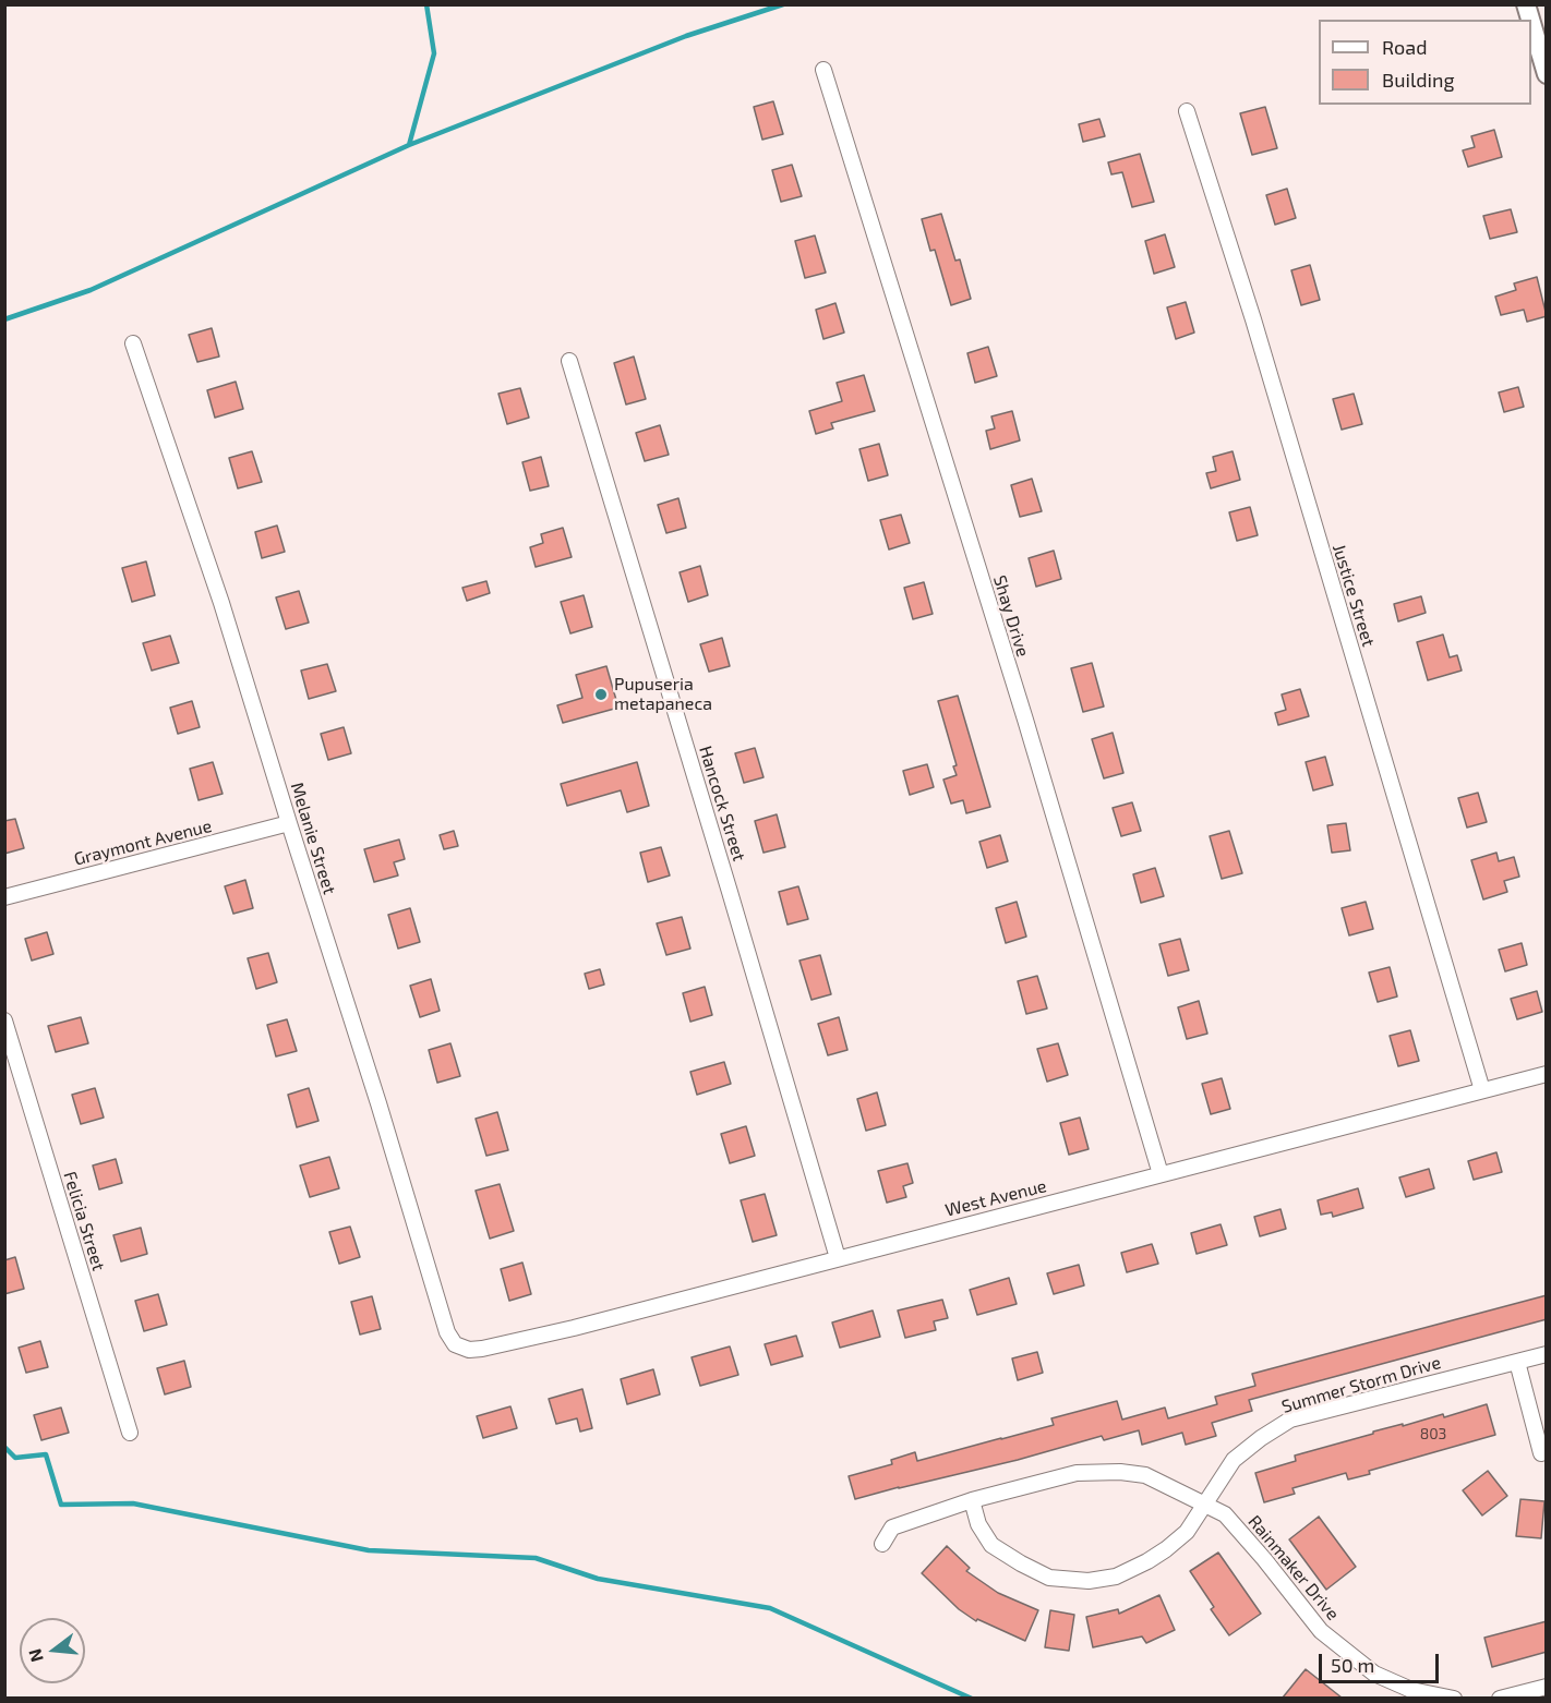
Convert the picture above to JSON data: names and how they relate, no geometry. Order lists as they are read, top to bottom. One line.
{"streets":{"street":["Justice Street","Shay Drive","Hancock Street","Melanie Street","Graymont Avenue","West Avenue","Felicia Street","Summer Storm Drive","Rainmaker Drive"]},"crossings":[["Justice Street","West Avenue"],["Shay Drive","West Avenue"],["Hancock Street","West Avenue"],["Melanie Street","Graymont Avenue"],["Melanie Street","West Avenue"],["Summer Storm Drive","Rainmaker Drive"]],"places":["Pupuseria metapaneca"],"house_numbers":["803"],"legend":["Road","Building"],"scale_bar":"50 m","north":"left"}
